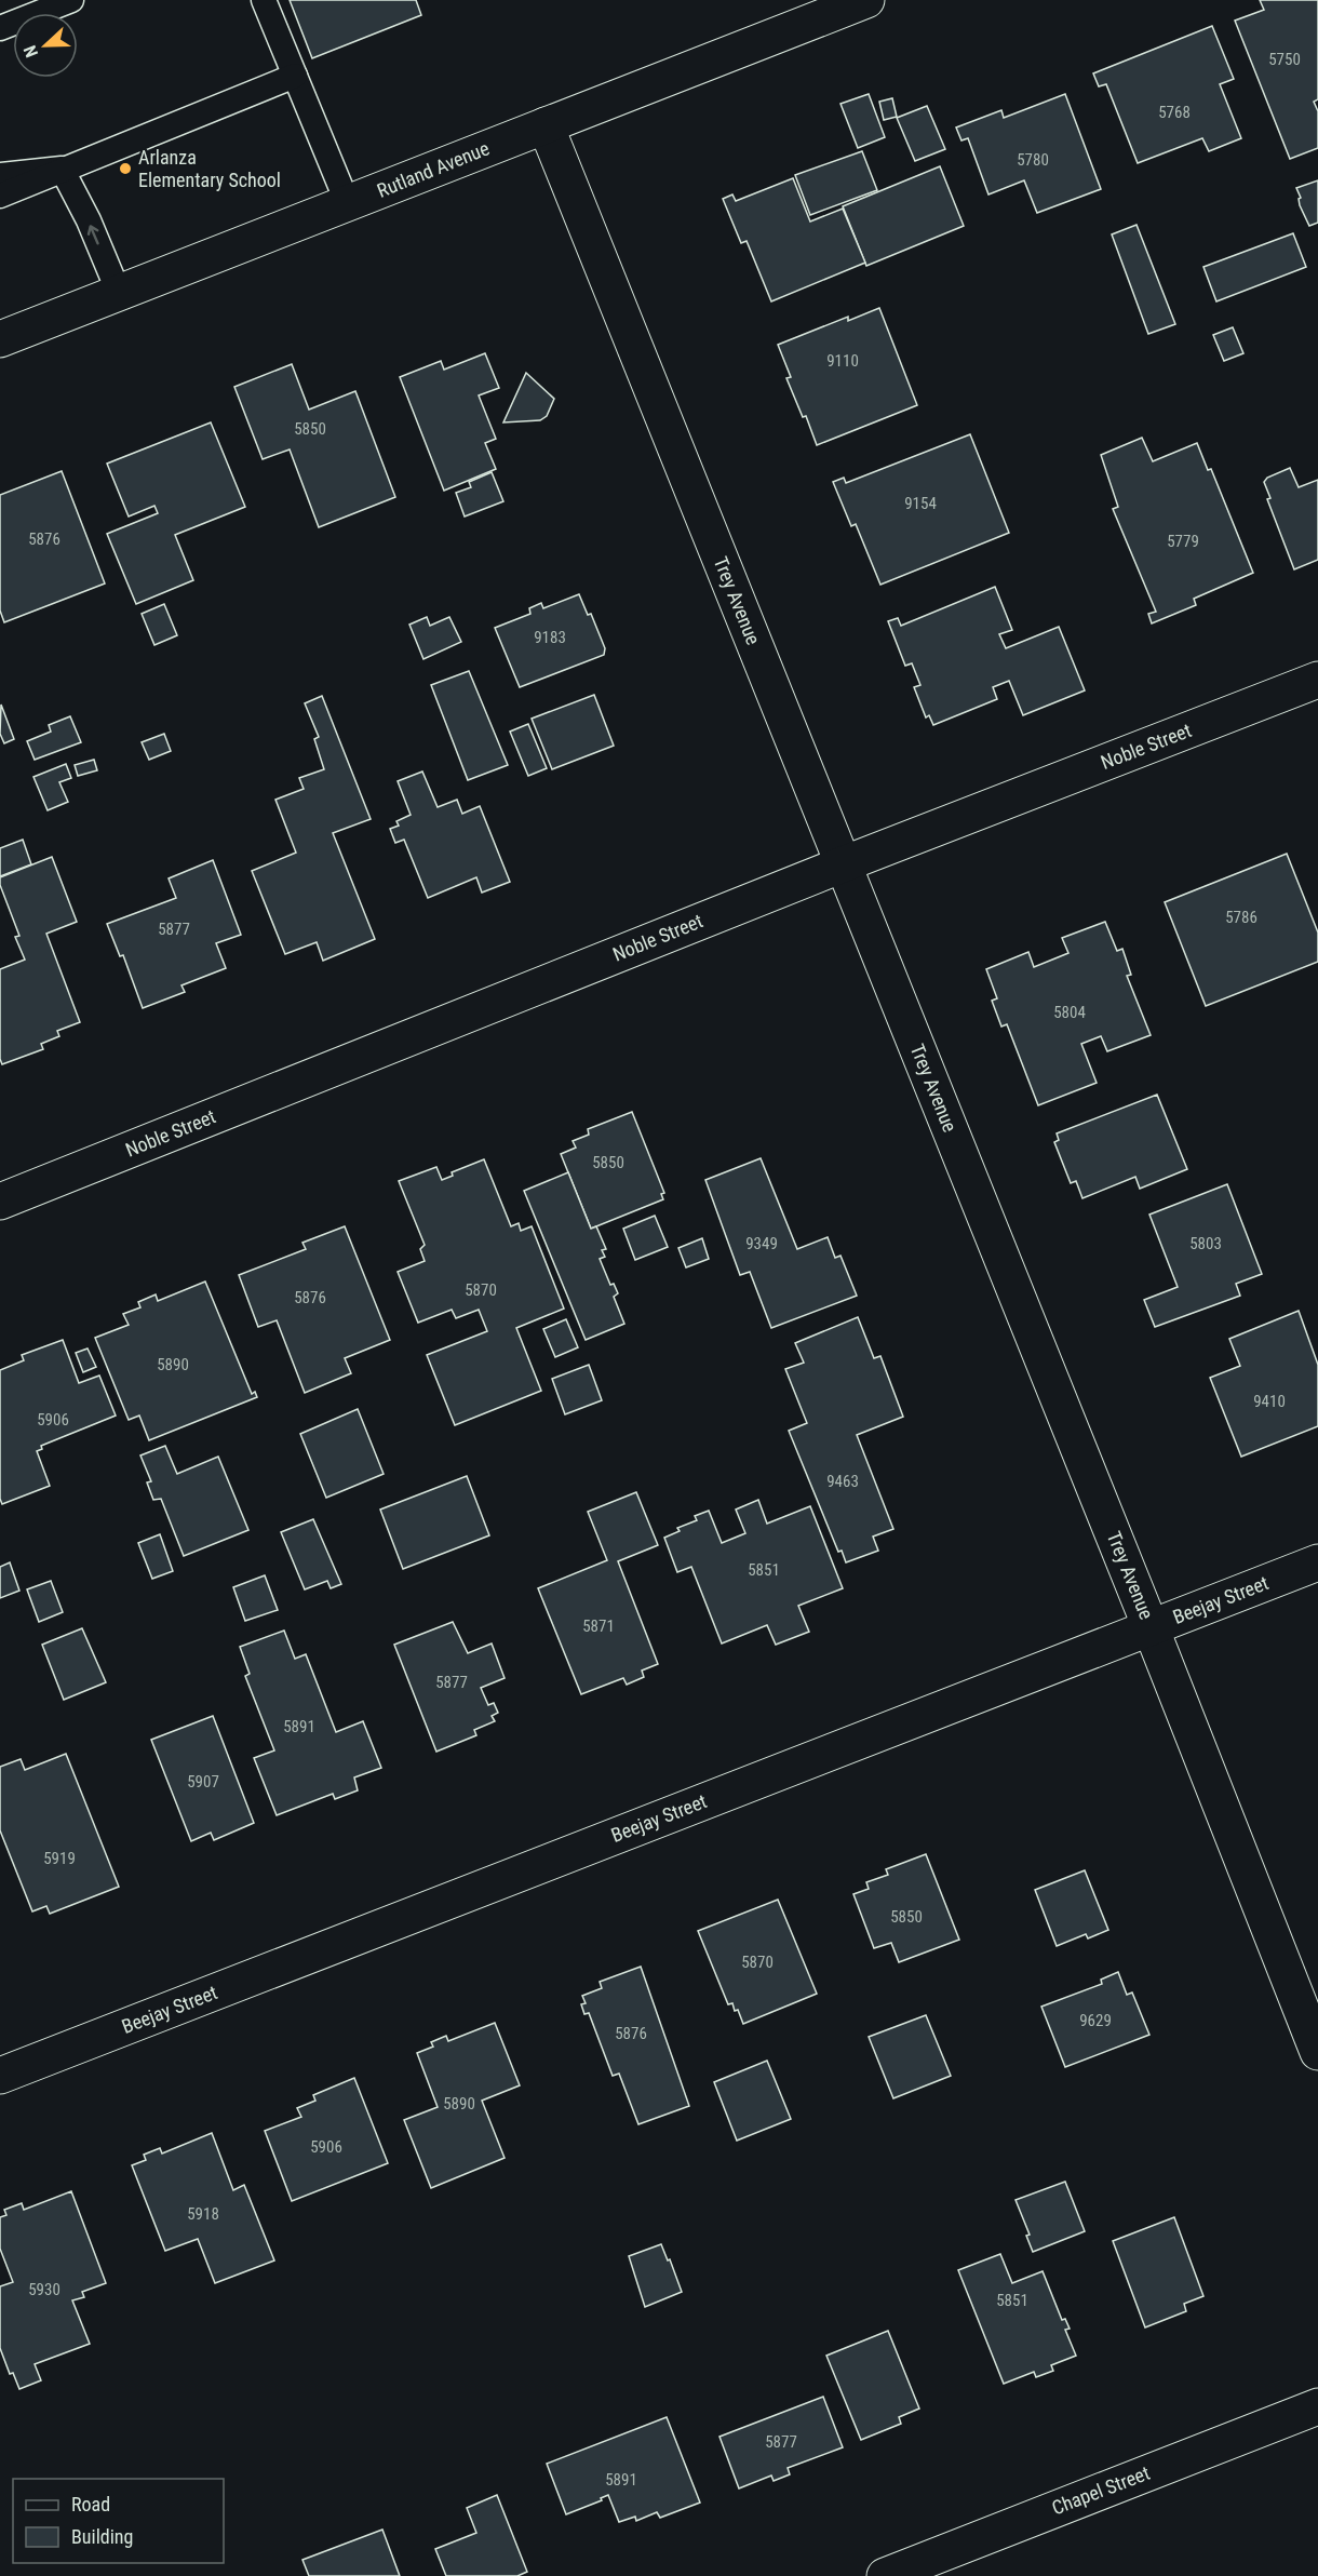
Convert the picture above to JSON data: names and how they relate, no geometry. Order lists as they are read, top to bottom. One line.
{"streets":{"street":["Rutland Avenue","Trey Avenue","Noble Street","Beejay Street","Chapel Street"]},"crossings":[["Rutland Avenue","Trey Avenue"],["Trey Avenue","Noble Street"],["Trey Avenue","Beejay Street"]],"places":["Arlanza Elementary School"],"house_numbers":["5750","5768","5780","9110","5850","9154","5876","5779","9183","5786","5877","5804","5850","9349","5803","5870","5876","5890","9410","5906","9463","5851","5871","5877","5891","5907","5919","5850","5870","9629","5876","5890","5906","5918","5930","5851","5877","5891"],"legend":["Road","Building"],"north":"left"}
